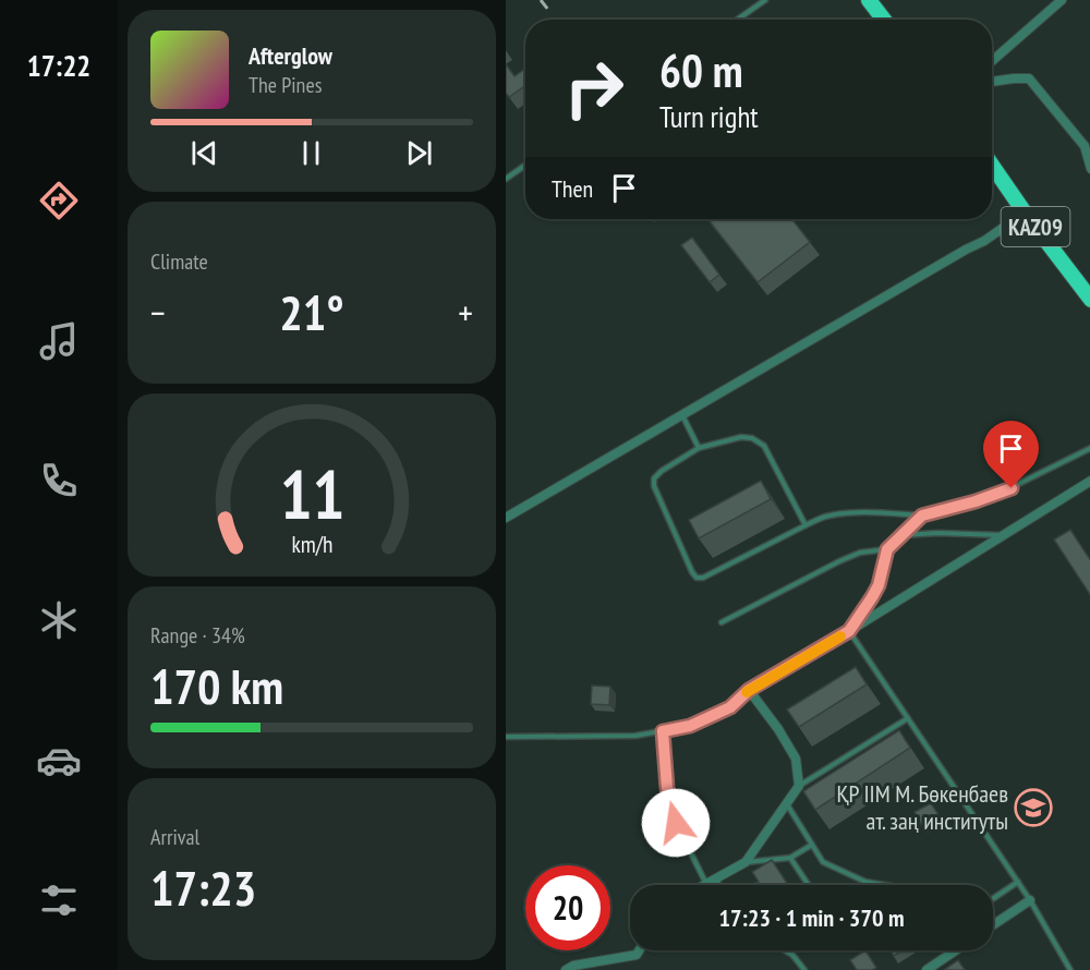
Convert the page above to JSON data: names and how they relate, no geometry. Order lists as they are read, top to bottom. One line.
{"streets":{"highway":["KAZ09"]},"places":{"school or university":["ҚР ІІМ М. Бөкенбаев ат. заң институты"]},"page":{"tabs":"17:22","turn":["60 m","Turn right"],"song":["Afterglow","The Pines"],"then":"Then","tile":["Climate",["Range · 34%","170 km"],["Arrival","17:23"]],"heat":["−","21°","+"],"limit":"20","trip":"17:23 · 1 min · 370 m","gauge":["11","km/h"]}}
